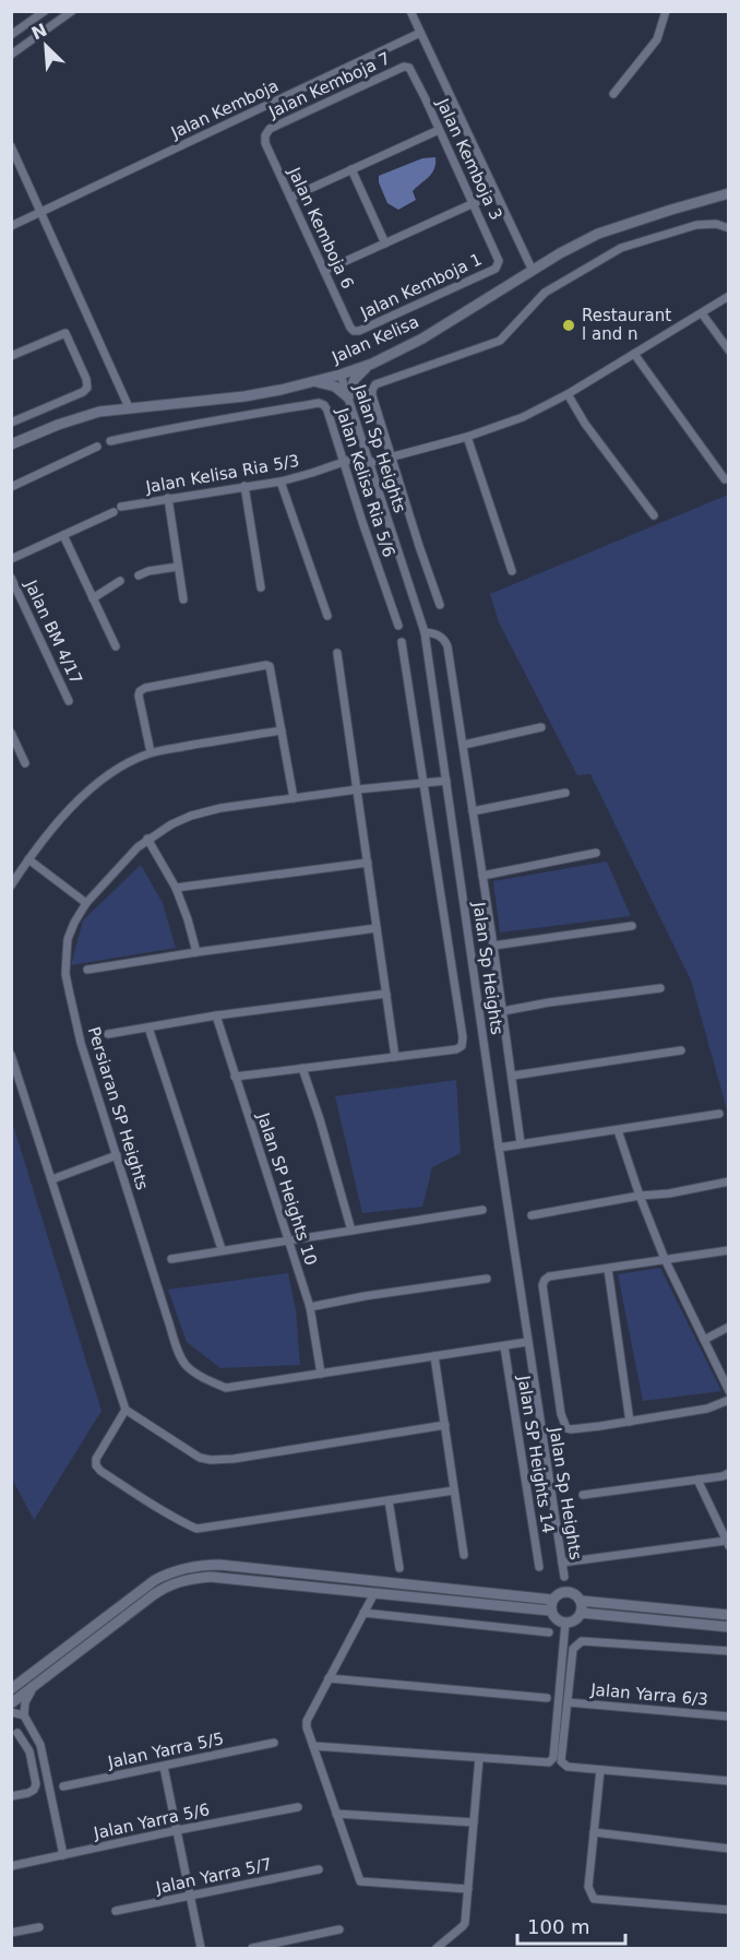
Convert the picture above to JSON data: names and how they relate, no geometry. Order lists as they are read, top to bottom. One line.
{"streets":{"street":["Jalan Kemboja 7","Jalan Kemboja","Jalan Kemboja 3","Jalan Kemboja 6","Jalan Kemboja 1","Jalan Kelisa","Jalan Sp Heights","Jalan Kelisa Ria 5/3","Jalan Kelisa Ria 5/6","Jalan BM 4/17","Persiaran SP Heights","Jalan SP Heights 10","Jalan SP Heights 14","Jalan Yarra 6/3","Jalan Yarra 5/5","Jalan Yarra 5/6","Jalan Yarra 5/7"]},"crossings":[["Jalan Kemboja 7","Jalan Kemboja 3"],["Jalan Kemboja 7","Jalan Kemboja 6"],["Jalan Kemboja 3","Jalan Kemboja 1"],["Jalan Kemboja 6","Jalan Kemboja 1"],["Jalan Kelisa","Jalan Sp Heights"],["Jalan Sp Heights","Jalan Kelisa Ria 5/3"],["Jalan Sp Heights","Persiaran SP Heights"],["Jalan Kelisa Ria 5/3","Jalan Kelisa Ria 5/6"],["Persiaran SP Heights","Jalan SP Heights 10"],["Persiaran SP Heights","Jalan SP Heights 14"]],"places":["Restaurant l and n"],"scale_bar":"100 m","north":"top left"}
